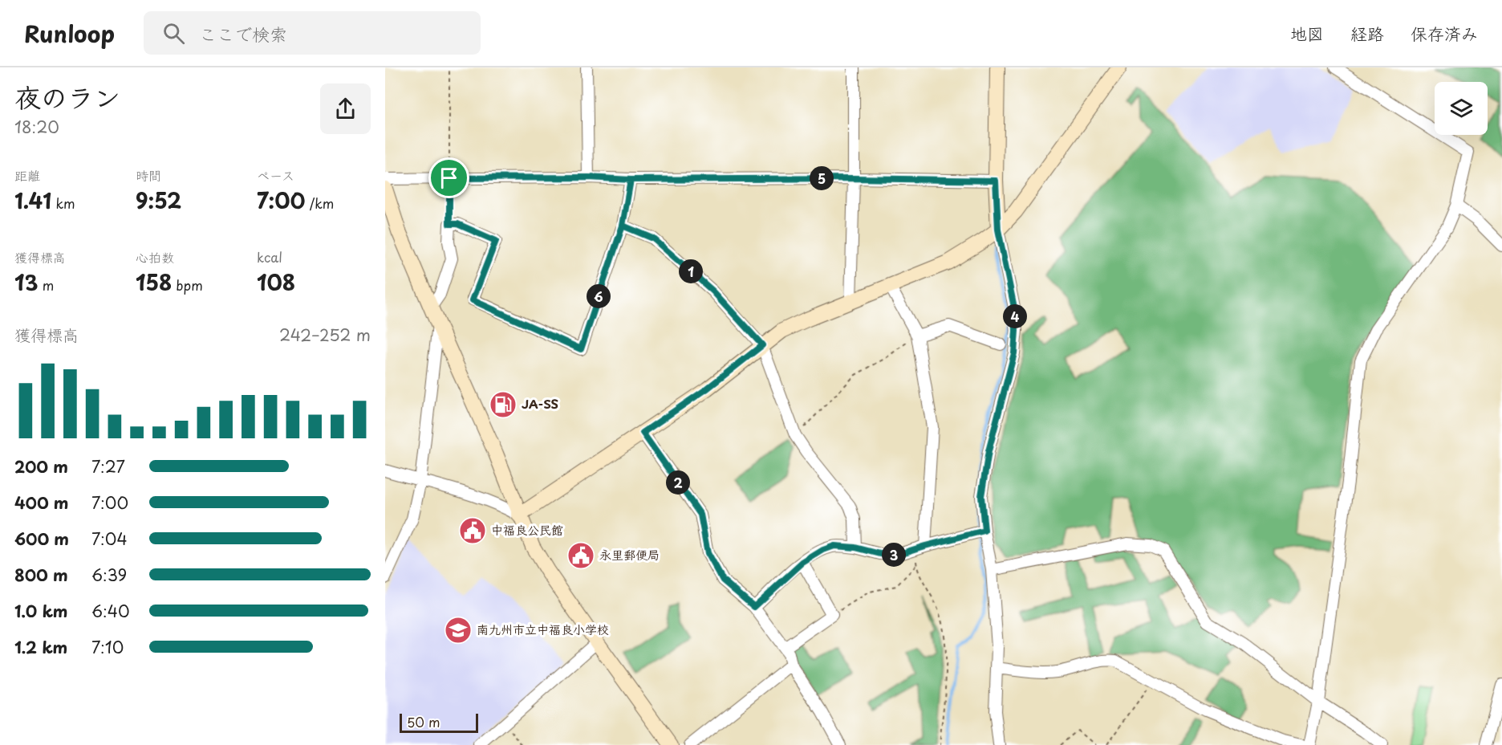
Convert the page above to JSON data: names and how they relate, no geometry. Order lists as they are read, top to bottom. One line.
{"places":{"fuel station":["JA-SS"],"public building":["中福良公民館","永里郵便局"],"school or university":["南九州市立中福良小学校"]},"scale_bar":"50 m","page":{"header":"Runloop","search":"ここで検索","nav":["地図","経路","保存済み"],"heading":["夜のラン","18:20"],"stats":[["距離","1.41 km"],["時間","9:52"],["ペース","7:00 /km"],["獲得標高","13 m"],["心拍数","158 bpm"],["kcal","108"]],"pins":["5","1","6","4","2","3"],"chart":["獲得標高","242–252 m"],"list":[{"name":"200 m","note":"7:27"},{"name":"400 m","note":"7:00"},{"name":"600 m","note":"7:04"},{"name":"800 m","note":"6:39"},{"name":"1.0 km","note":"6:40"},{"name":"1.2 km","note":"7:10"}],"scale":"50 m"}}
